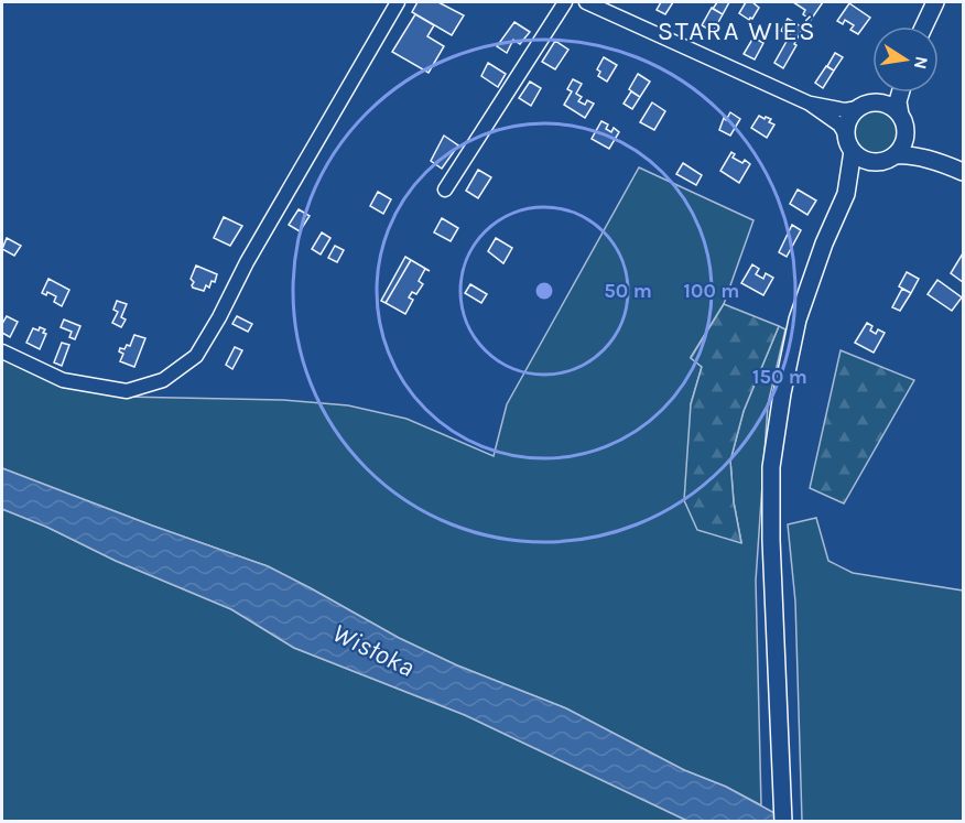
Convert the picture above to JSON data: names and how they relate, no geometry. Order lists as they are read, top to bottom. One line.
{"districts":["STARA WIEŚ"],"water":["Wisłoka"],"north":"right","rings":["50 m","100 m","150 m"]}
